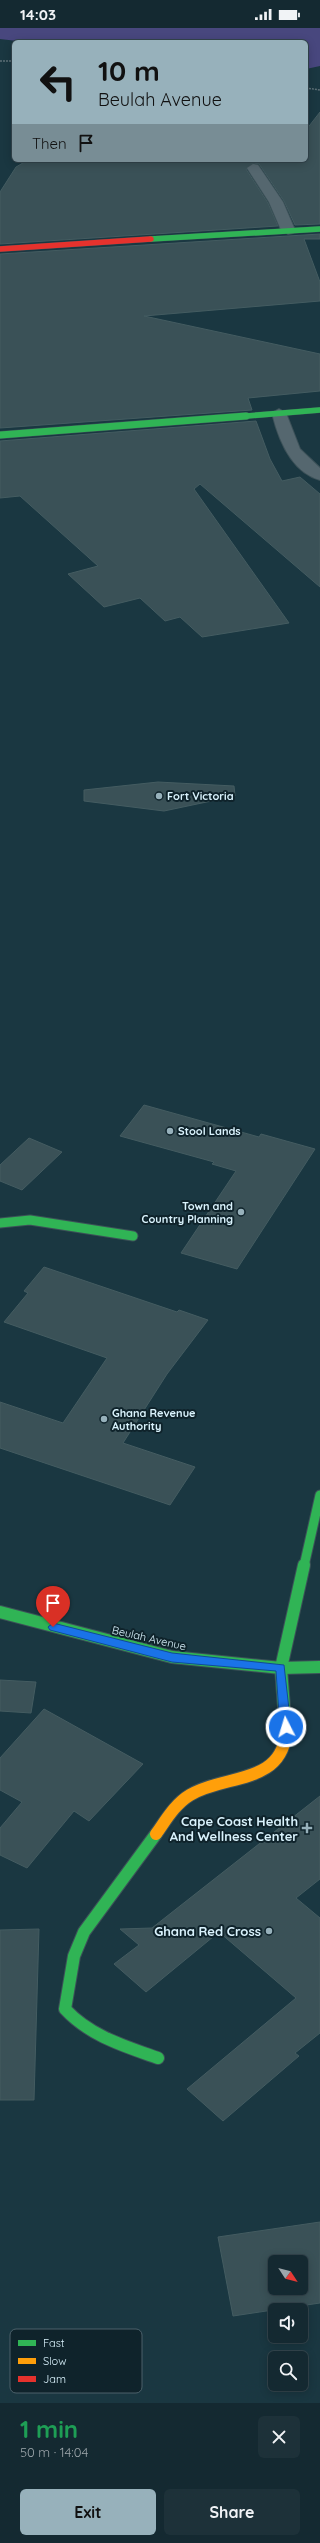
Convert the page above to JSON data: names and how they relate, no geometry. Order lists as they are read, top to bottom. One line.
{"streets":{"street":["Beulah Avenue"]},"places":{"other":["Fort Victoria","Stool Lands","Town and Country Planning","Ghana Revenue Authority","Ghana Red Cross"],"health":["Cape Coast Health And Wellness Center"]},"legend":["Fast","Slow","Jam"],"north":"bottom right","page":{"status":"14:03","turn":["10 m","Beulah Avenue"],"then":"Then","heading":["1 min","50 m · 14:04"],"buttons":["Exit","Share"]}}
